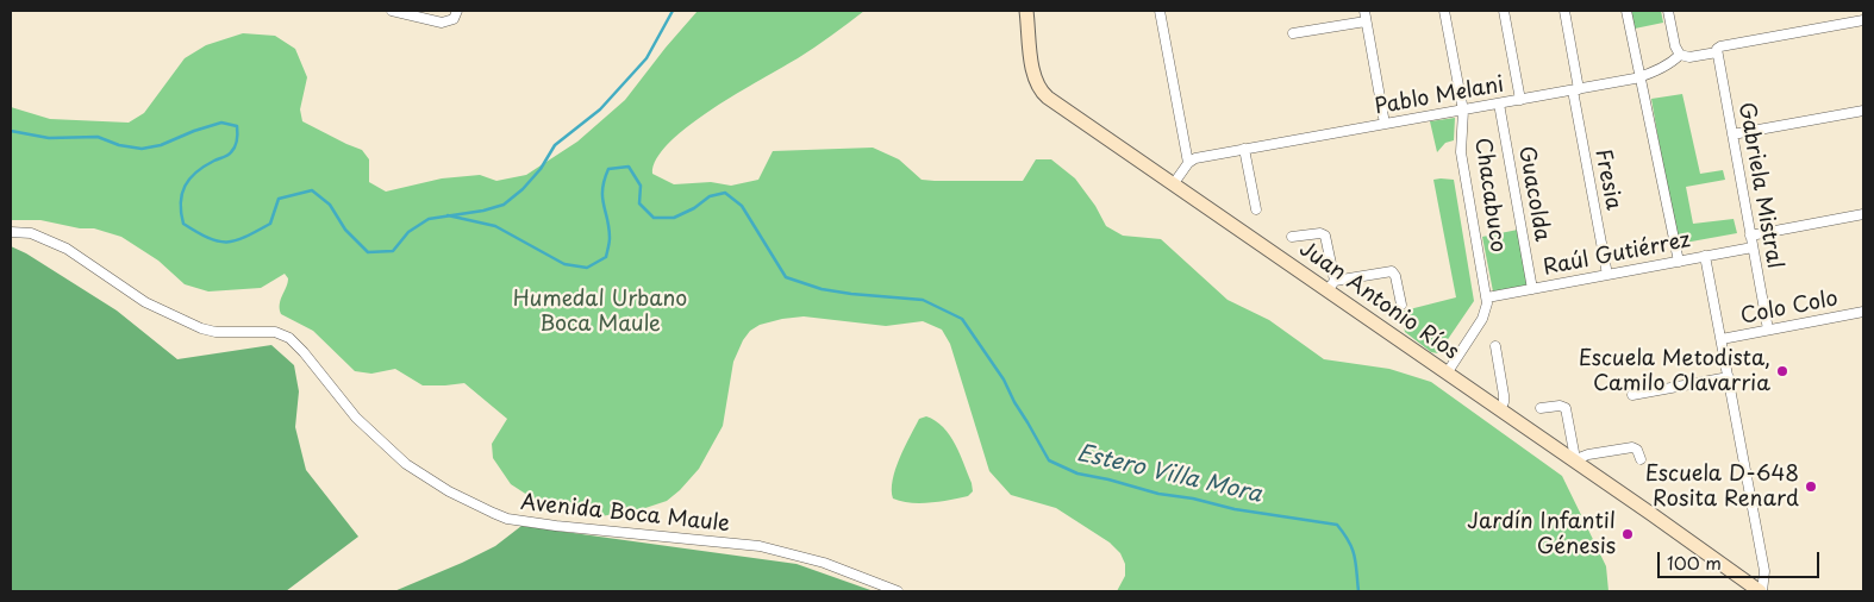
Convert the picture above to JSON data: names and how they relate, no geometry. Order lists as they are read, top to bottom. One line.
{"streets":{"street":["Pablo Melani","Fresia","Gabriela Mistral","Guacolda","Chacabuco","Raúl Gutiérrez","Juan Antonio Ríos","Colo Colo","Avenida Boca Maule"]},"crossings":[["Pablo Melani","Fresia"],["Pablo Melani","Gabriela Mistral"],["Pablo Melani","Guacolda"],["Pablo Melani","Chacabuco"],["Fresia","Raúl Gutiérrez"],["Gabriela Mistral","Raúl Gutiérrez"],["Gabriela Mistral","Colo Colo"],["Guacolda","Raúl Gutiérrez"],["Chacabuco","Raúl Gutiérrez"],["Chacabuco","Juan Antonio Ríos"]],"water":["Estero Villa Mora"],"parks":["Humedal Urbano Boca Maule"],"places":["Escuela Metodista, Camilo Olavarria","Escuela D-648 Rosita Renard","Jardín Infantil Génesis"],"scale_bar":"100 m"}
